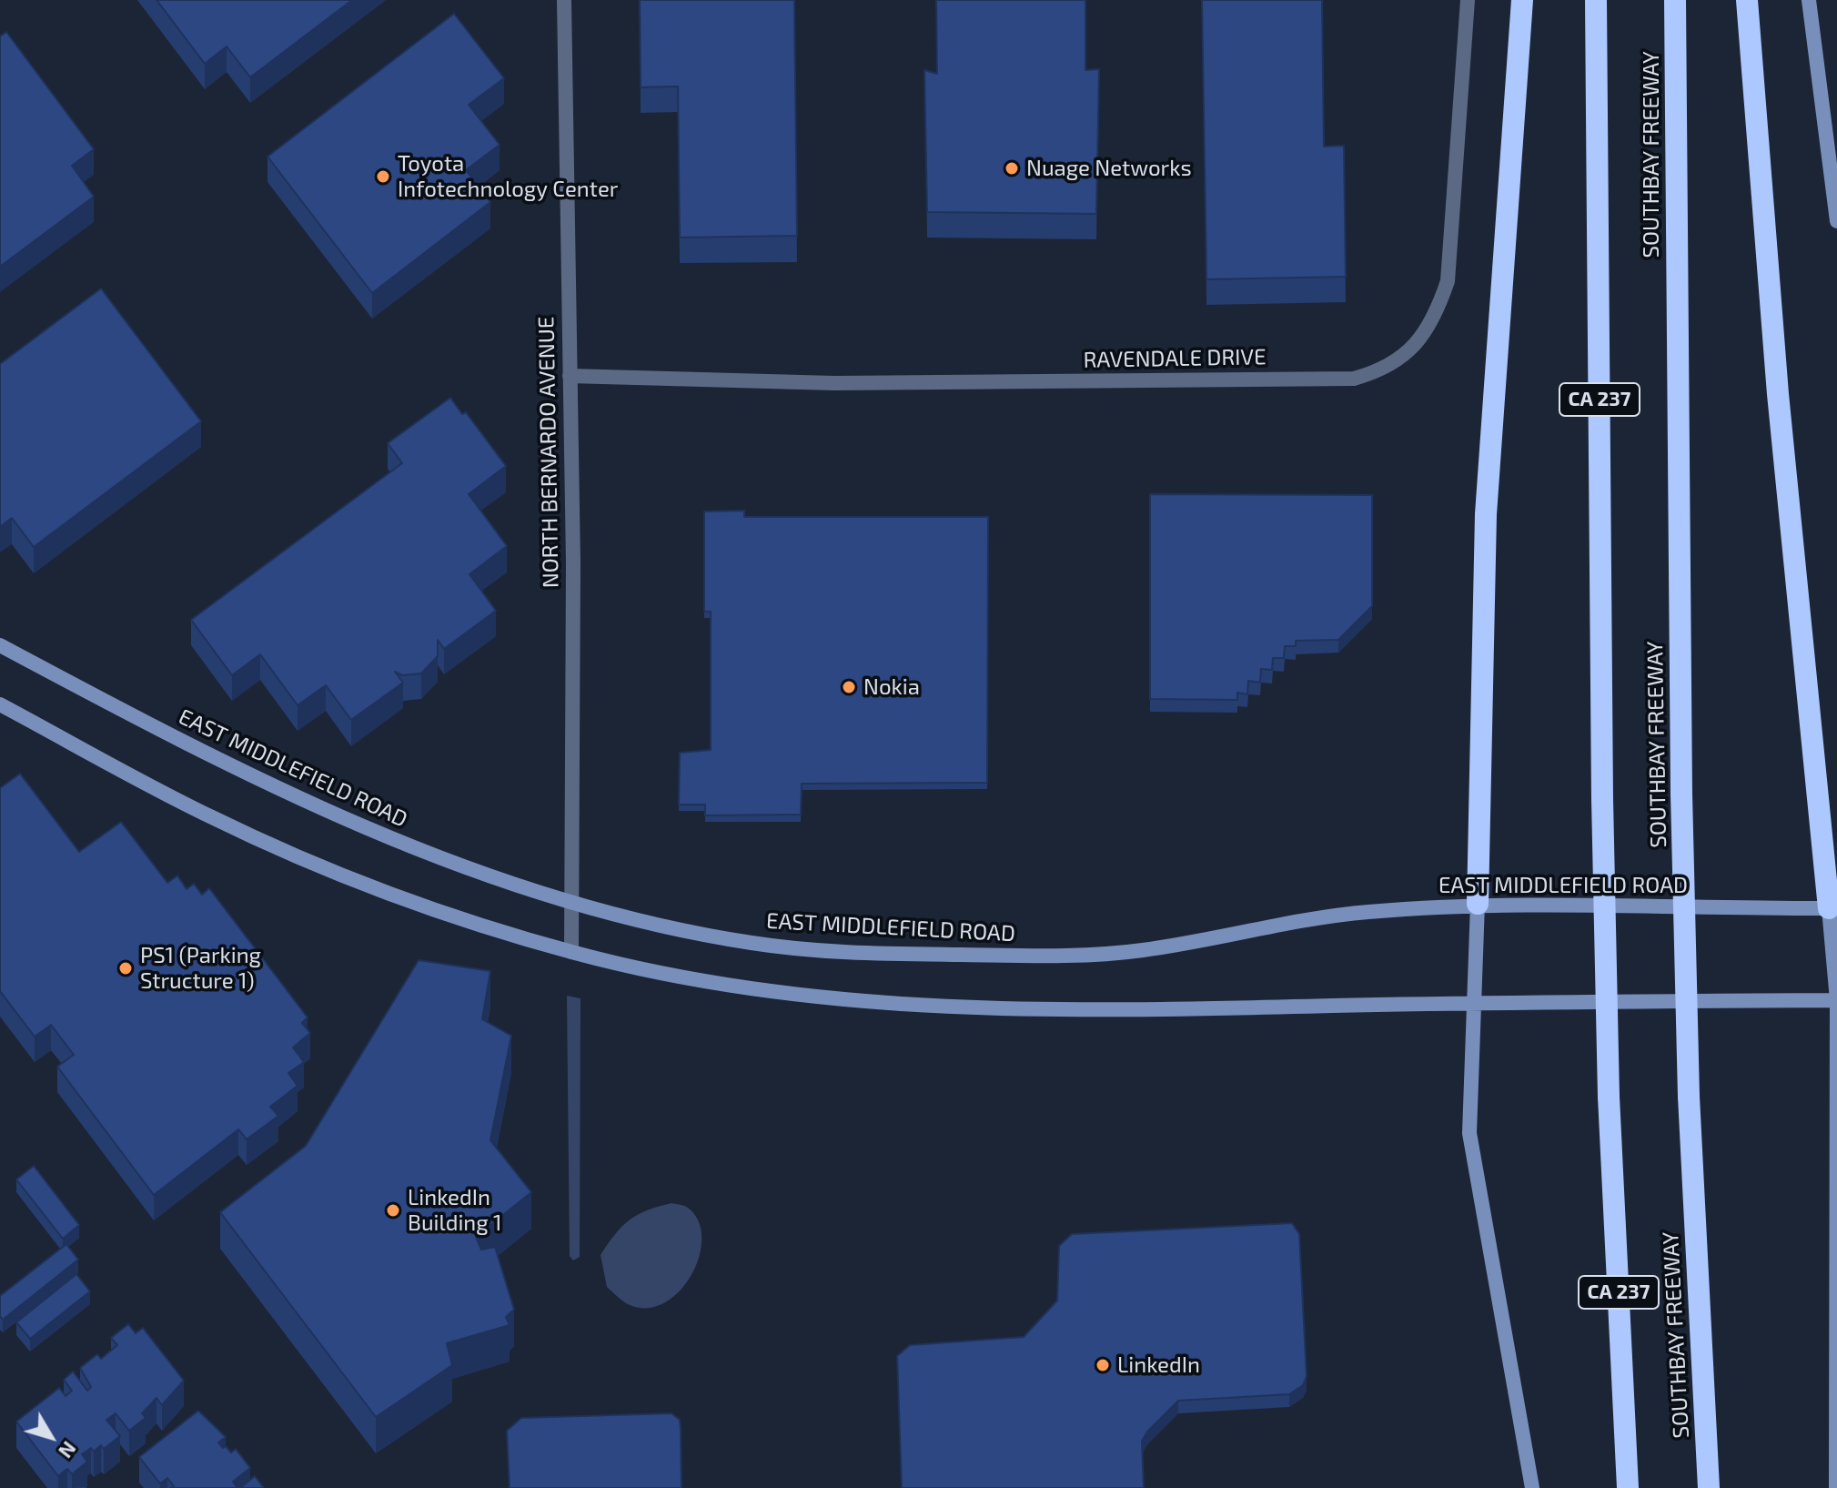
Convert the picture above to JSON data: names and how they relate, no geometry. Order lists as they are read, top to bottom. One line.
{"streets":{"highway":["SOUTHBAY FREEWAY","CA 237"],"main road":["EAST MIDDLEFIELD ROAD"],"street":["RAVENDALE DRIVE","NORTH BERNARDO AVENUE"]},"crossings":[["RAVENDALE DRIVE","NORTH BERNARDO AVENUE"],["NORTH BERNARDO AVENUE","EAST MIDDLEFIELD ROAD"]],"places":["Nuage Networks","Toyota Infotechnology Center","Nokia","PS1 (Parking Structure 1)","LinkedIn Building 1","LinkedIn"],"north":"bottom right"}
